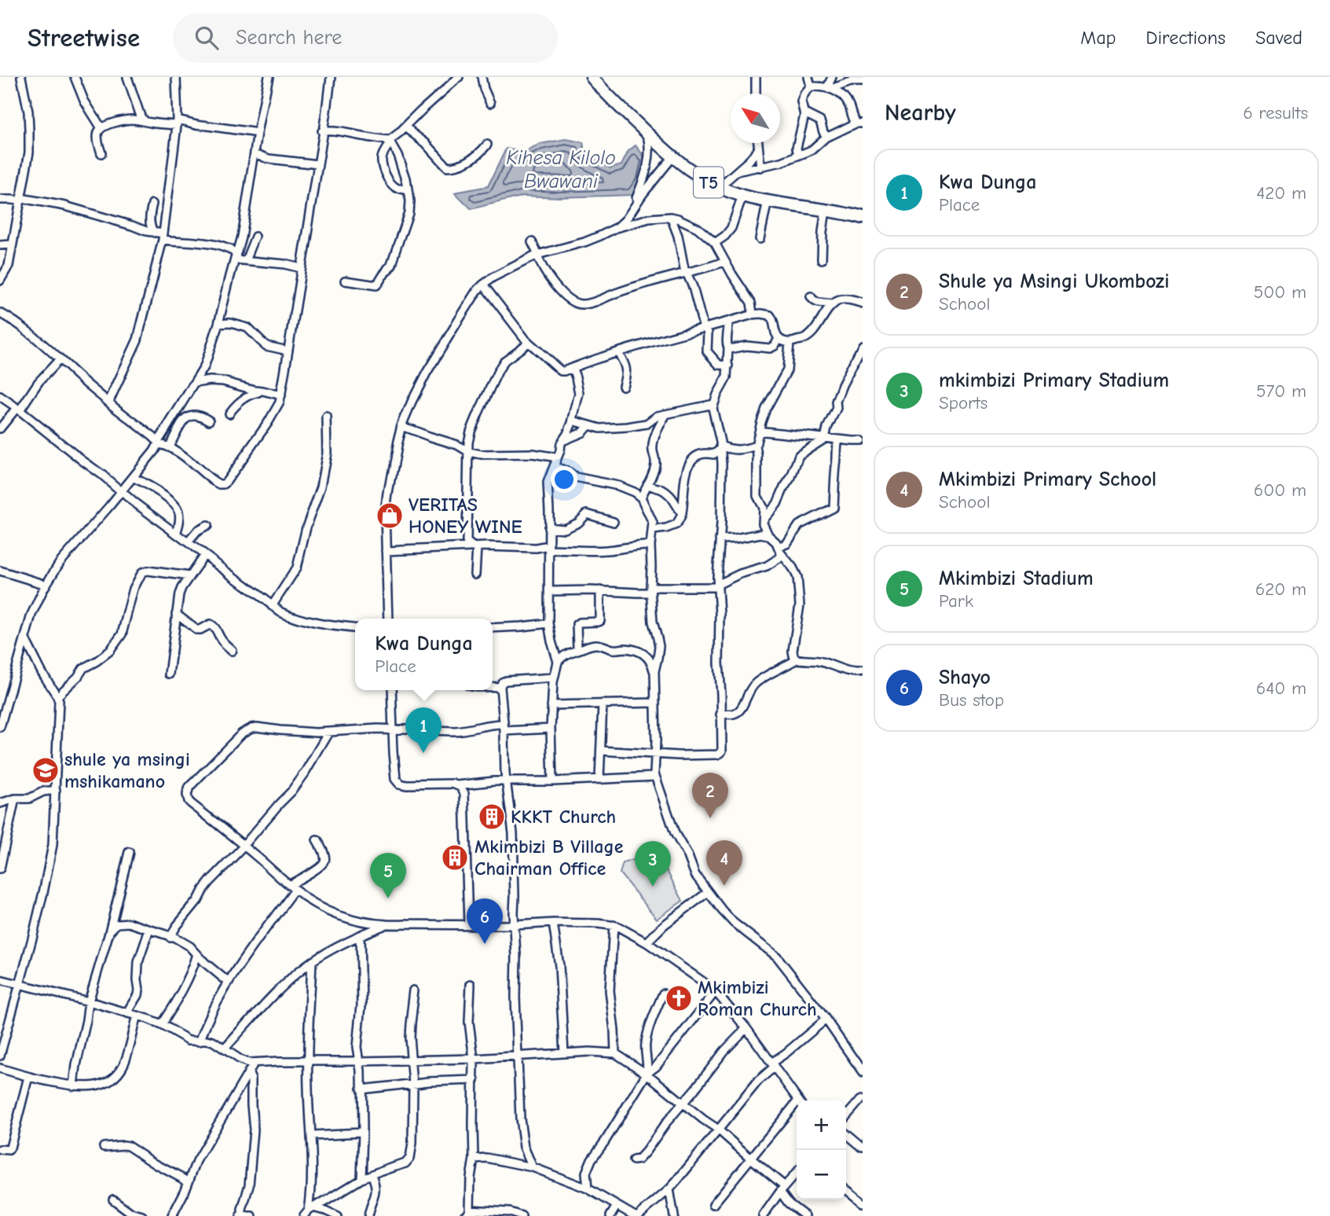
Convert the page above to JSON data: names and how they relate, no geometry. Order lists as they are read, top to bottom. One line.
{"streets":{"highway":["T5"]},"water":["Kihesa Kilolo Bwawani"],"places":{"shop":["VERITAS HONEY WINE"],"school or university":["shule ya msingi mshikamano"],"building":["KKKT Church","Mkimbizi B Village Chairman Office"],"church":["Mkimbizi Roman Church"]},"north":"top left","page":{"header":"Streetwise","search":"Search here","nav":["Map","Directions","Saved"],"heading":["Nearby","6 results"],"list":[{"mark":"1","name":"Kwa Dunga","note":"Place","value":"420 m"},{"mark":"2","name":"Shule ya Msingi Ukombozi","note":"School","value":"500 m"},{"mark":"3","name":"mkimbizi Primary Stadium","note":"Sports","value":"570 m"},{"mark":"4","name":"Mkimbizi Primary School","note":"School","value":"600 m"},{"mark":"5","name":"Mkimbizi Stadium","note":"Park","value":"620 m"},{"mark":"6","name":"Shayo","note":"Bus stop","value":"640 m"}],"popup":["Kwa Dunga","Place"],"pins":["1","2","4","3","5","6"],"map_buttons":["+","−"]}}
